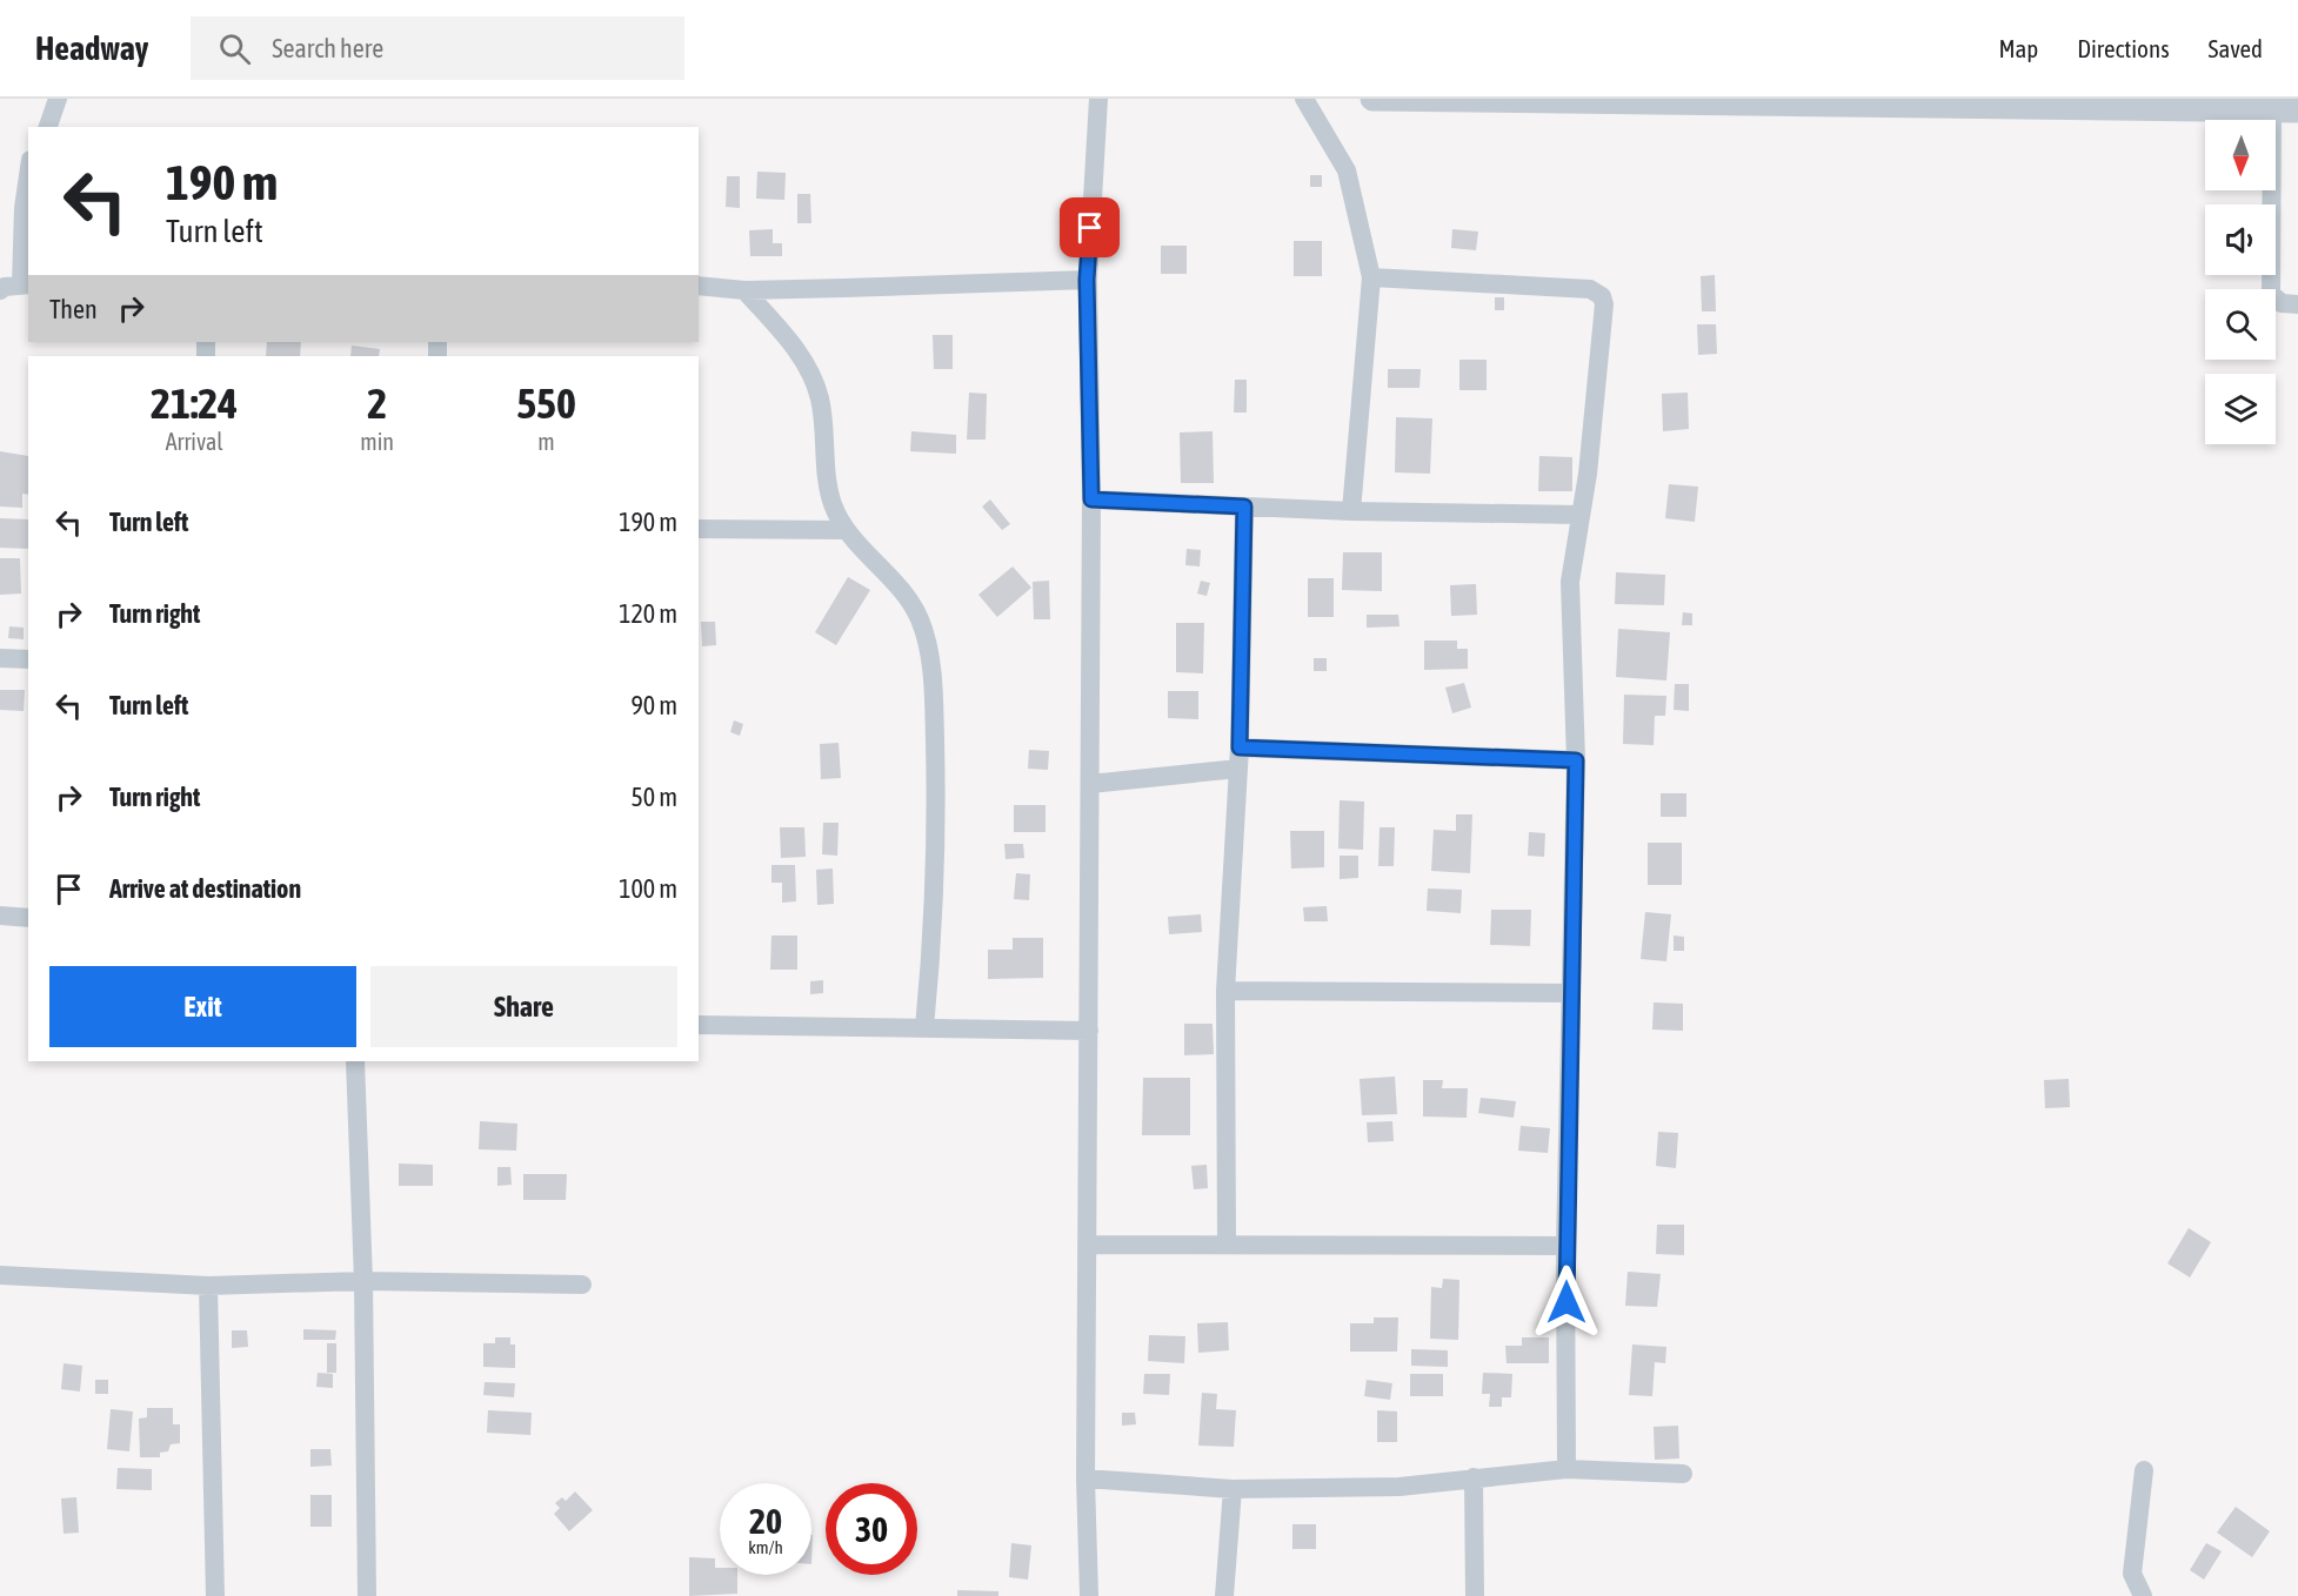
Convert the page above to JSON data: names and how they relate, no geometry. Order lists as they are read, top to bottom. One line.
{"north":"bottom","page":{"header":"Headway","search":"Search here","nav":["Map","Directions","Saved"],"turn":["190 m","Turn left"],"then":"Then","eta":["21:24","Arrival","2","min","550","m"],"list":[{"name":"Turn left","value":"190 m"},{"name":"Turn right","value":"120 m"},{"name":"Turn left","value":"90 m"},{"name":"Turn right","value":"50 m"},{"name":"Arrive at destination","value":"100 m"}],"buttons":["Exit","Share"],"speed":"20 km/h","limit":"30"}}
